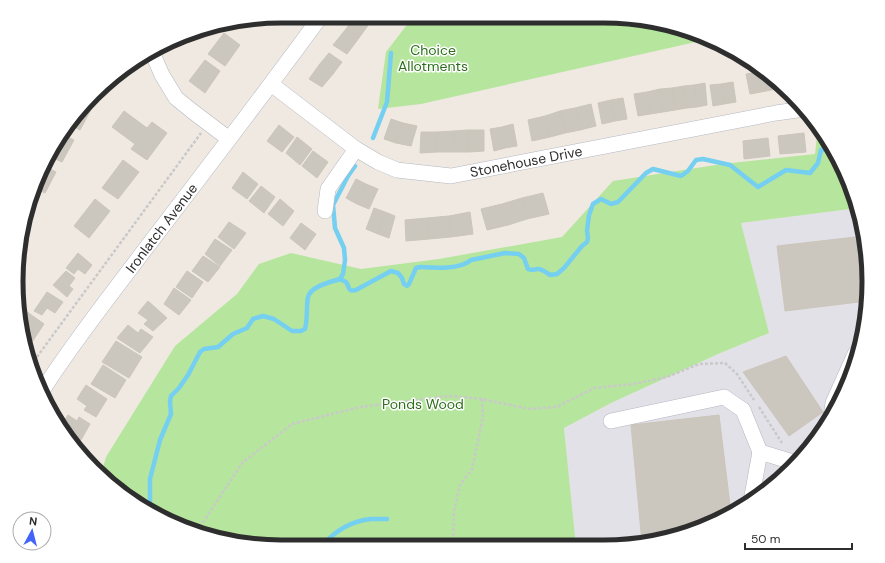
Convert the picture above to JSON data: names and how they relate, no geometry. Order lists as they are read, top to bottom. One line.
{"streets":{"street":["Stonehouse Drive","Ironlatch Avenue"]},"crossings":[["Stonehouse Drive","Ironlatch Avenue"]],"parks":["Choice Allotments","Ponds Wood"],"scale_bar":"50 m","north":"top"}
